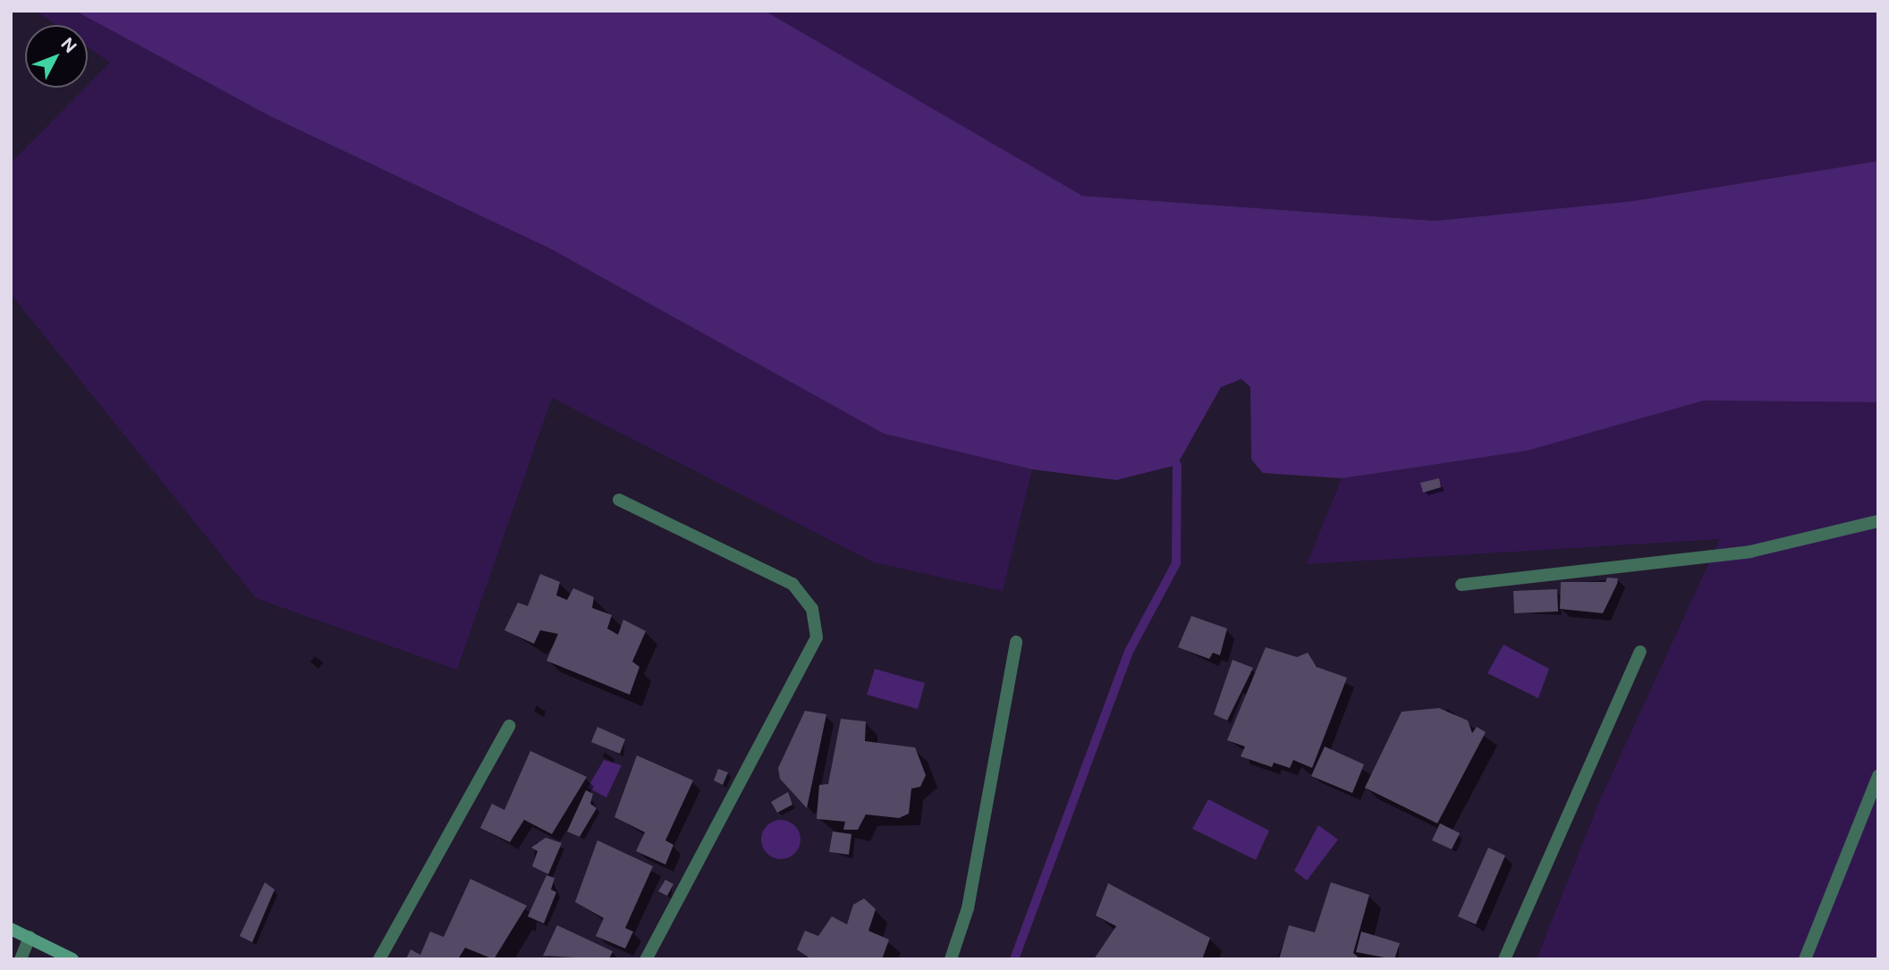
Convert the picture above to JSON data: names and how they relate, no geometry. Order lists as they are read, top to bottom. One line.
{"north":"top right"}
